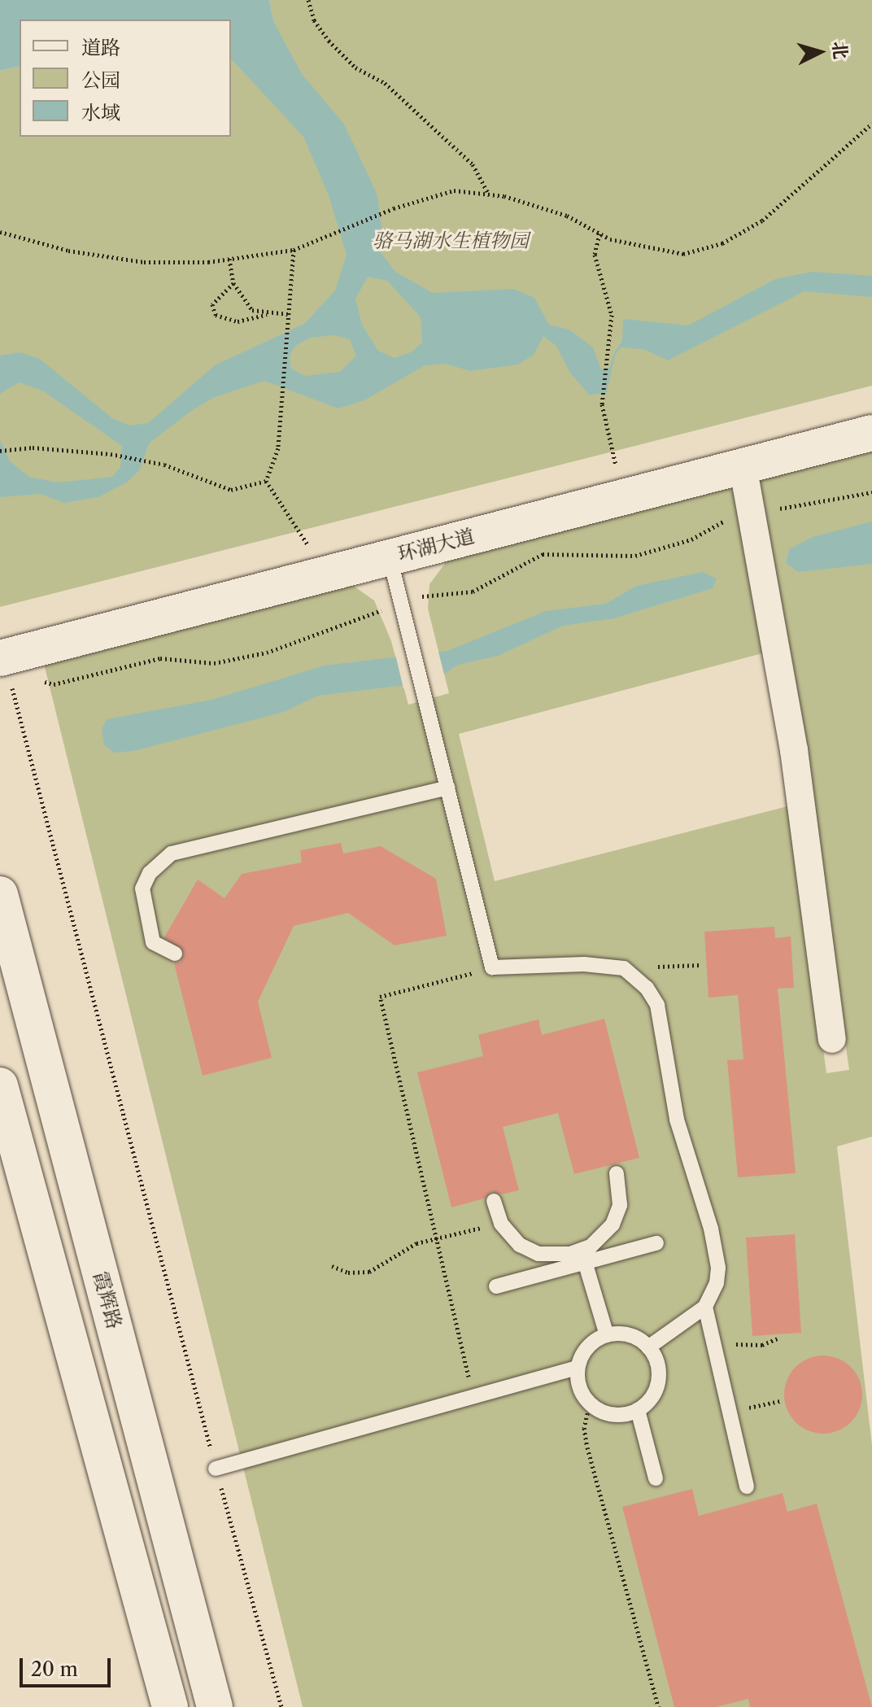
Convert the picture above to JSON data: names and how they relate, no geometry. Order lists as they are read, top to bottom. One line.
{"streets":{"street":["环湖大道","霞辉路"]},"parks":["骆马湖水生植物园"],"legend":["道路","公园","水域"],"scale_bar":"20 m","north":"right"}
